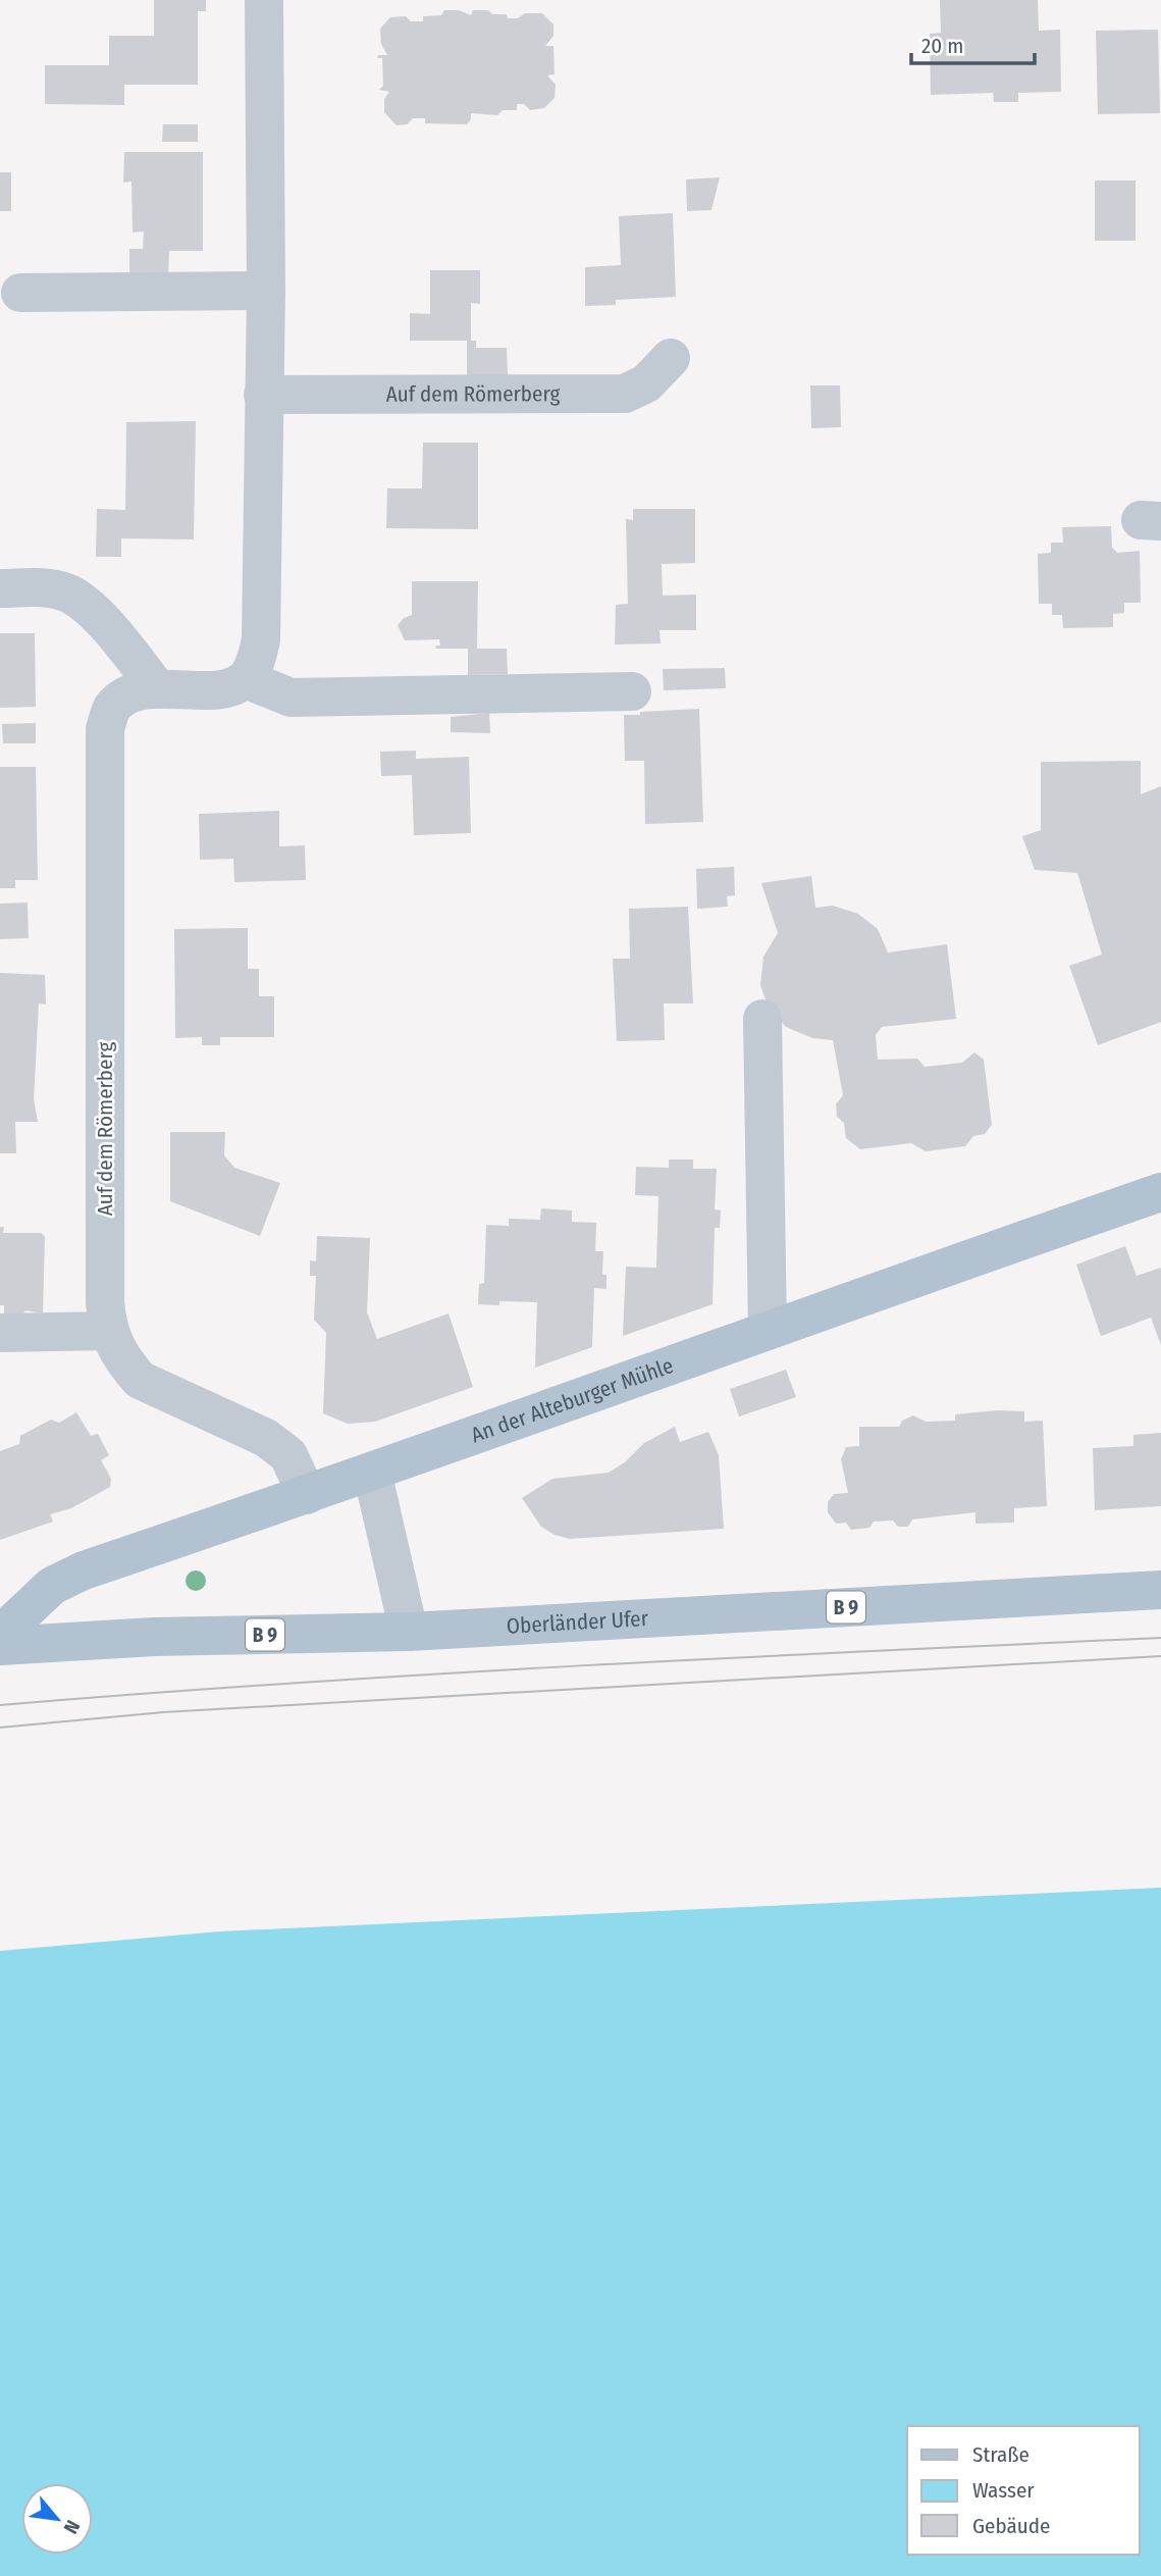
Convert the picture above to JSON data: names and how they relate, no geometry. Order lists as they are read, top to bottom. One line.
{"streets":{"main road":["An der Alteburger Mühle","B 9","Oberländer Ufer"],"street":["Auf dem Römerberg"]},"crossings":[["Auf dem Römerberg","An der Alteburger Mühle"]],"legend":["Straße","Wasser","Gebäude"],"scale_bar":"20 m","north":"bottom right"}
